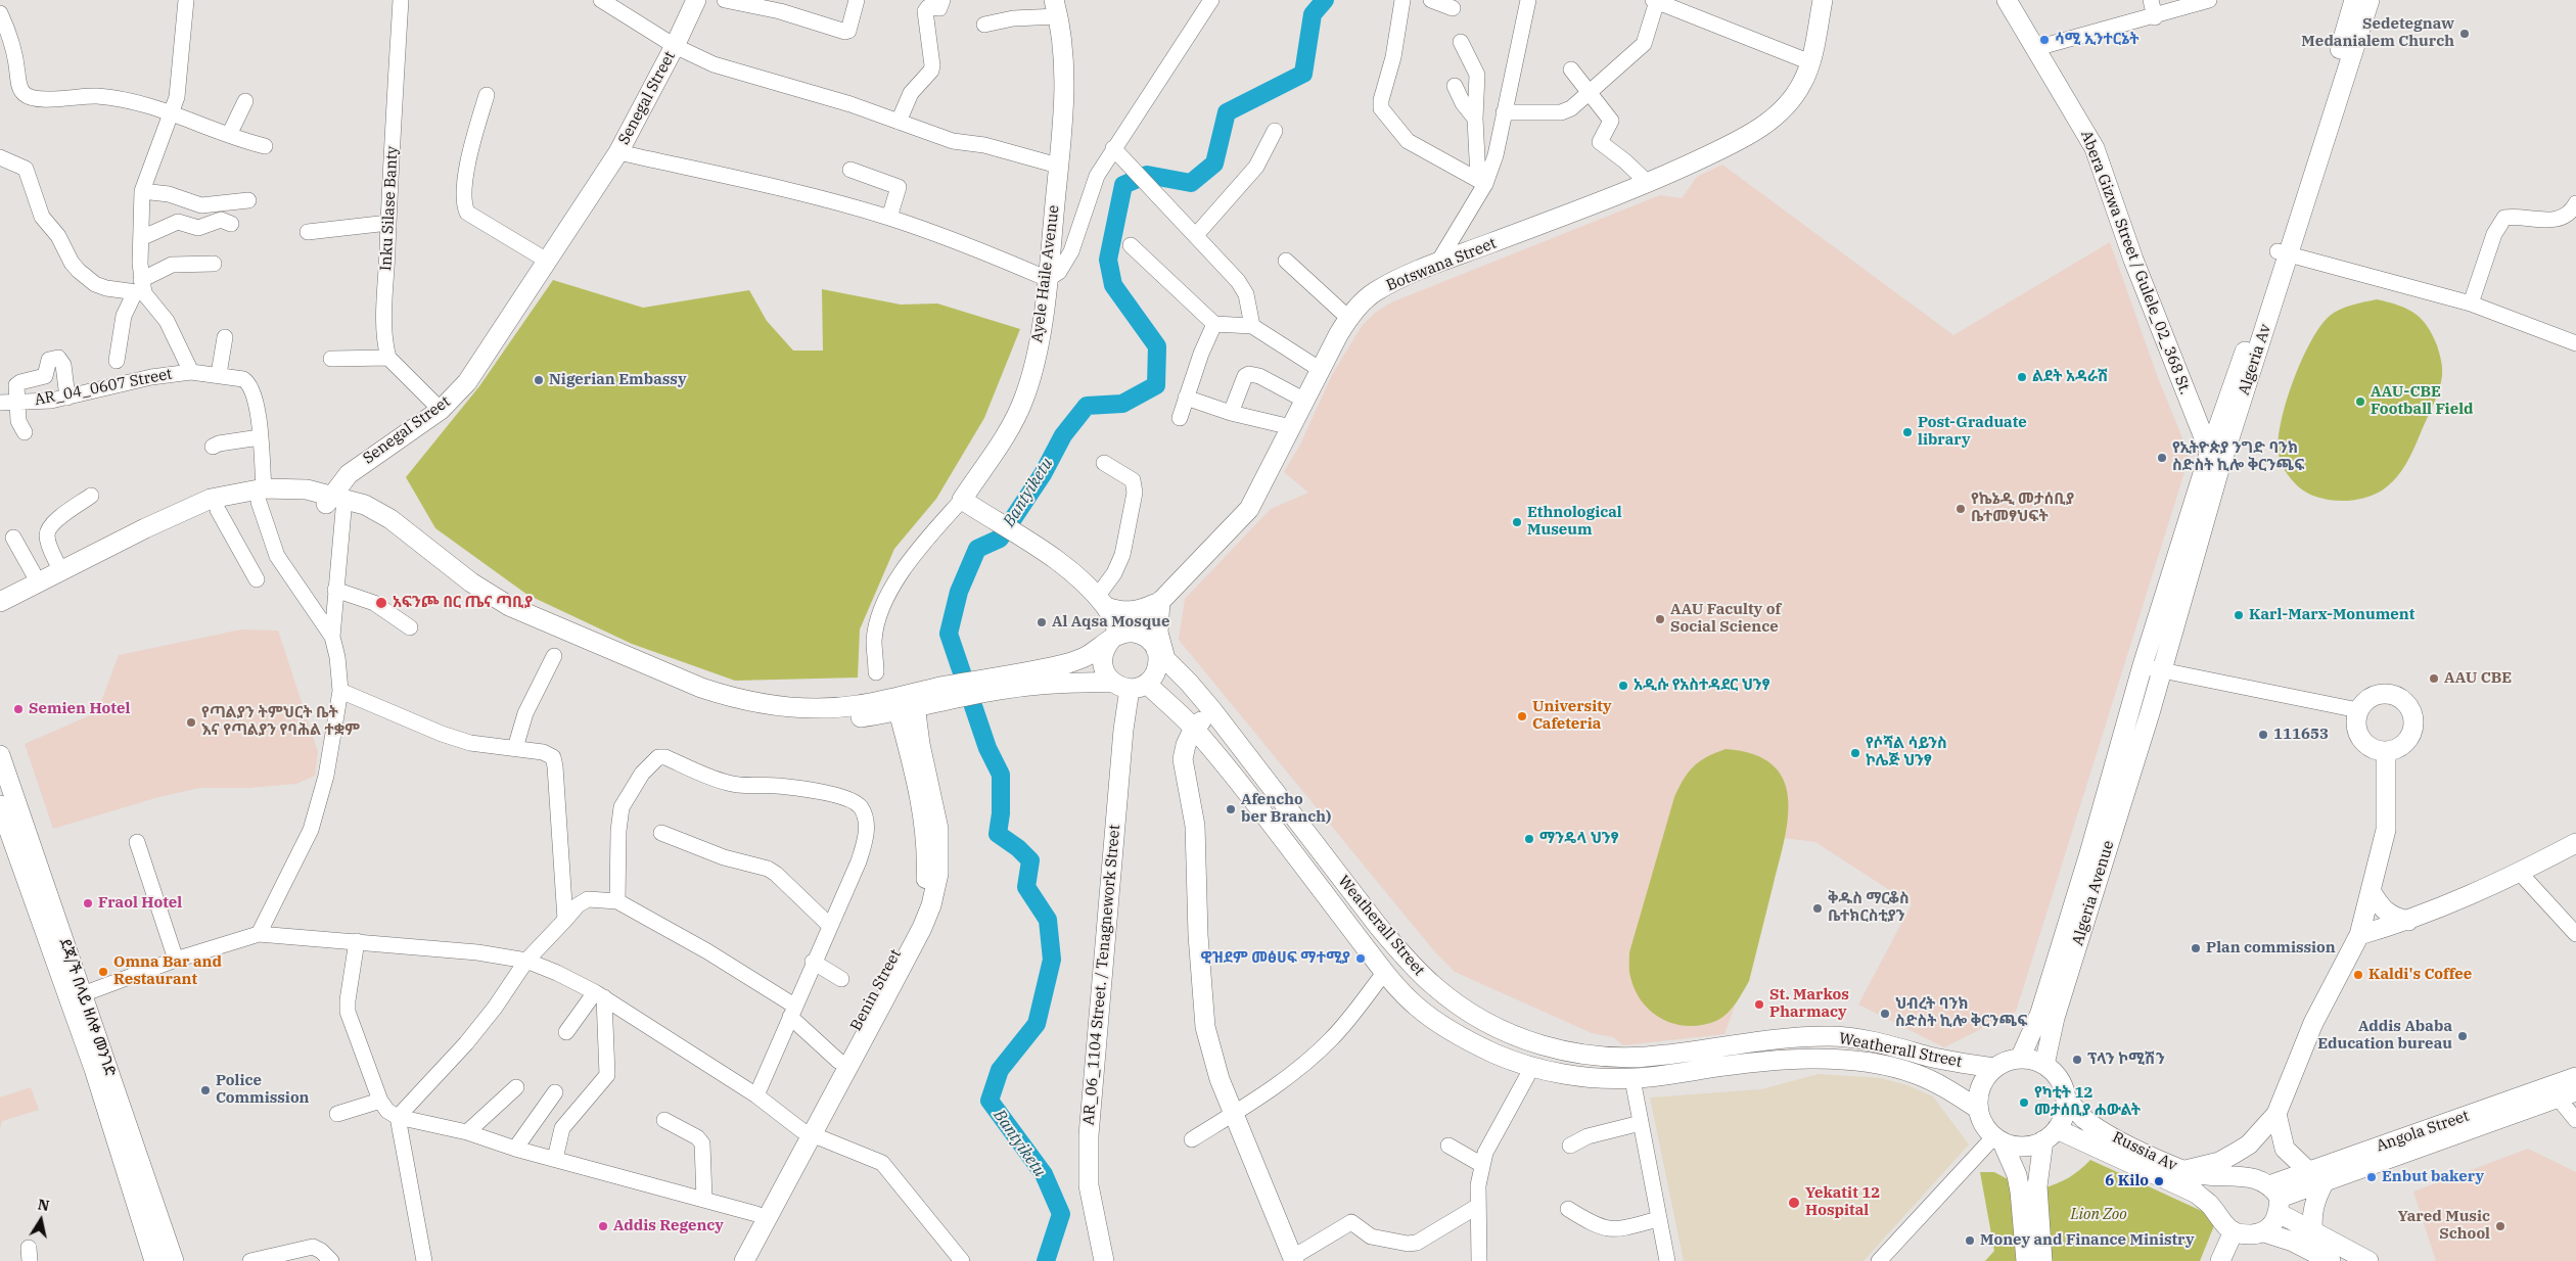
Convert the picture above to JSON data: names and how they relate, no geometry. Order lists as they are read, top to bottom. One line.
{"streets":{"main road":["Senegal Street","Abera Gizwa Street / Gulele_02_368 St.","Botswana Street","Ayele Haile Avenue","Algeria Av","Algeria Avenue","Weatherall Street","AR_06_1104 Street. / Tenagnework Street","Benin Street","ደጃ/ች በላይ ዘለቀ መንገድ","Angola Street","Russia Av"],"street":["Inku Silase Banty","AR_04_0607 Street"]},"crossings":[["Abera Gizwa Street / Gulele_02_368 St.","Algeria Av"],["Botswana Street","Weatherall Street"],["Botswana Street","AR_06_1104 Street. / Tenagnework Street"],["Algeria Av","Algeria Avenue"],["Algeria Avenue","Weatherall Street"],["Algeria Avenue","Russia Av"],["Weatherall Street","AR_06_1104 Street. / Tenagnework Street"],["Weatherall Street","Russia Av"]],"water":["Bantyiketu"],"parks":["Lion Zoo"],"places":["Sedetegnaw Medanialem Church","ሳሚ ኢንተርኔት","ልደት አዳራሽ","Nigerian Embassy","AAU-CBE Football Field","Post-Graduate library","የኢትዮጵያ ንግድ ባንክ ስድስት ኪሎ ቅርንጫፍ","የኬኔዲ መታሰቢያ ቤተመፃህፍት","Ethnological Museum","አፍንጮ በር ጤና ጣቢያ","Karl-Marx-Monument","AAU Faculty of Social Science","Al Aqsa Mosque","AAU CBE","አዲሱ የአስተዳደር ህንፃ","Semien Hotel","University Cafeteria","የጣልያን ትምህርት ቤት እና የጣልያን የባሕል ተቋም","111653","የሶሻል ሳይንስ ኮሌጅ ህንፃ","Afencho ber Branch)","ማንዴላ ህንፃ","Fraol Hotel","ቅዱስ ማርቆስ ቤተክርስቲያን","Plan commission","ዊዝደም መፅሀፍ ማተሚያ","Omna Bar and Restaurant","Kaldi's Coffee","St. Markos Pharmacy","ህብረት ባንክ ስድስት ኪሎ ቅርንጫፍ","Addis Ababa Education bureau","ፕላን ኮሚሽን","Police Commission","የካቲት 12 መታሰቢያ ሐውልት","Enbut bakery","6 Kilo","Yekatit 12 Hospital","Addis Regency","Yared Music School","Money and Finance Ministry"],"north":"top"}
